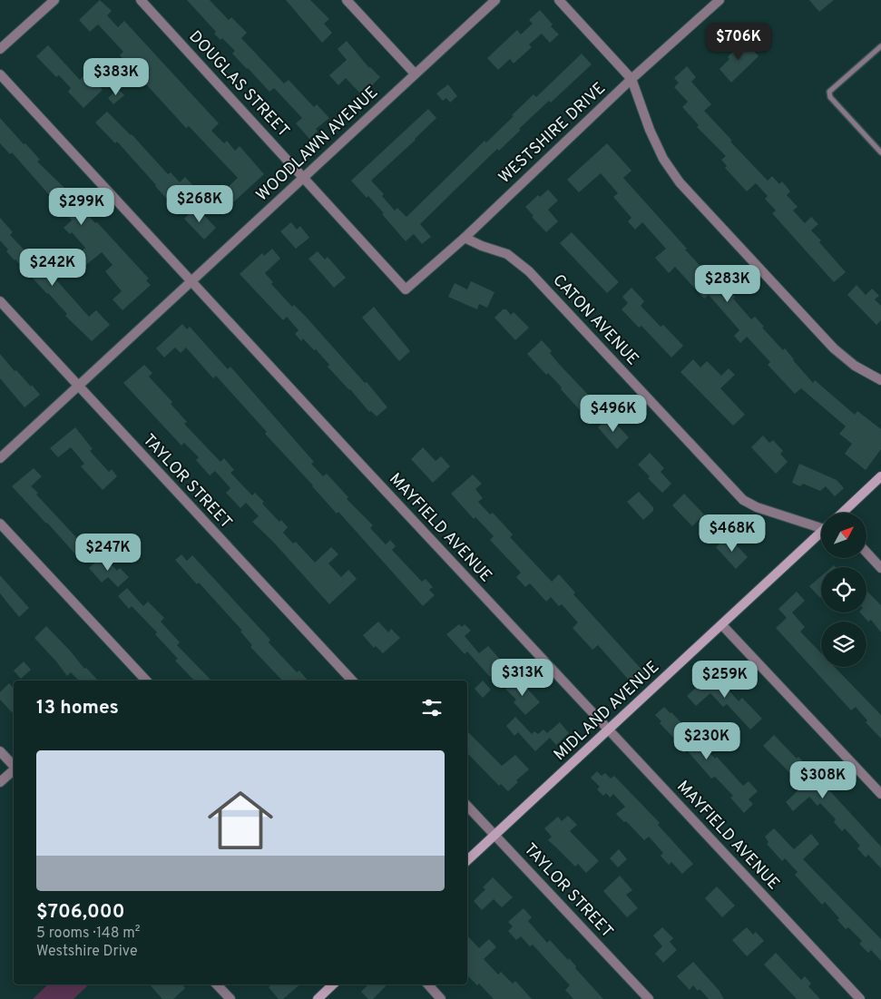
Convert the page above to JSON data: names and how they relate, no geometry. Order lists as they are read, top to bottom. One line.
{"streets":{"main road":["MIDLAND AVENUE"],"street":["DOUGLAS STREET","WESTSHIRE DRIVE","WOODLAWN AVENUE","CATON AVENUE","TAYLOR STREET","MAYFIELD AVENUE"]},"crossings":[["DOUGLAS STREET","WESTSHIRE DRIVE"],["DOUGLAS STREET","WOODLAWN AVENUE"],["WESTSHIRE DRIVE","CATON AVENUE"],["WOODLAWN AVENUE","TAYLOR STREET"],["WOODLAWN AVENUE","MAYFIELD AVENUE"],["TAYLOR STREET","MIDLAND AVENUE"],["MAYFIELD AVENUE","MIDLAND AVENUE"]],"north":"top right","page":{"price":["$706K","$383K","$268K","$299K","$242K","$283K","$496K","$468K","$247K","$313K","$259K","$230K","$308K"],"heading":"13 homes","list":[{"name":"$706,000","note":"5 rooms · 148 m² · Westshire Drive"}]}}
